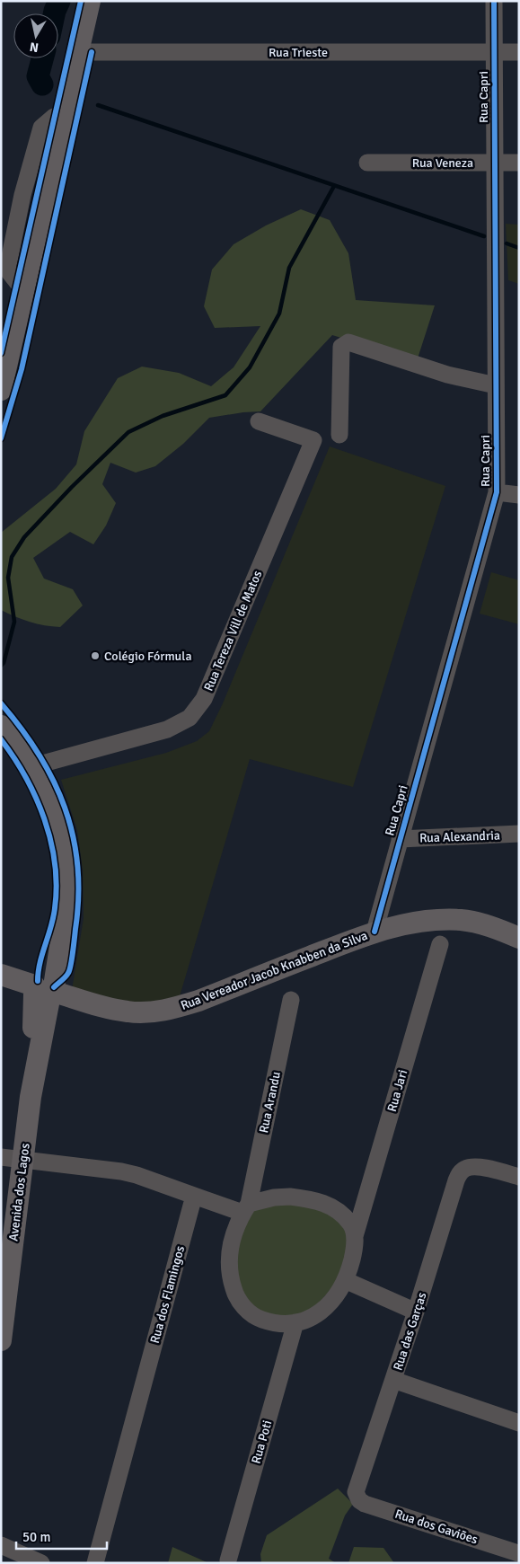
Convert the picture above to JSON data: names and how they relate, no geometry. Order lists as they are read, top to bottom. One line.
{"streets":{"main road":["Rua Vereador Jacob Knabben da Silva","Avenida dos Lagos"],"street":["Rua Trieste","Rua Capri","Rua Veneza","Rua Tereza Vill de Matos","Rua Alexandria","Rua Jari","Rua Arandu","Rua dos Flamingos","Rua das Garças","Rua Poti","Rua dos Gaviões"]},"crossings":[["Rua Trieste","Rua Capri"],["Rua Capri","Rua Veneza"],["Rua Capri","Rua Alexandria"],["Rua Capri","Rua Vereador Jacob Knabben da Silva"],["Rua Tereza Vill de Matos","Avenida dos Lagos"],["Rua Vereador Jacob Knabben da Silva","Avenida dos Lagos"],["Rua Jari","Rua Arandu"],["Rua Jari","Rua Poti"],["Rua Arandu","Rua Poti"],["Rua das Garças","Rua dos Gaviões"]],"places":["Colégio Fórmula"],"scale_bar":"50 m","north":"bottom"}
